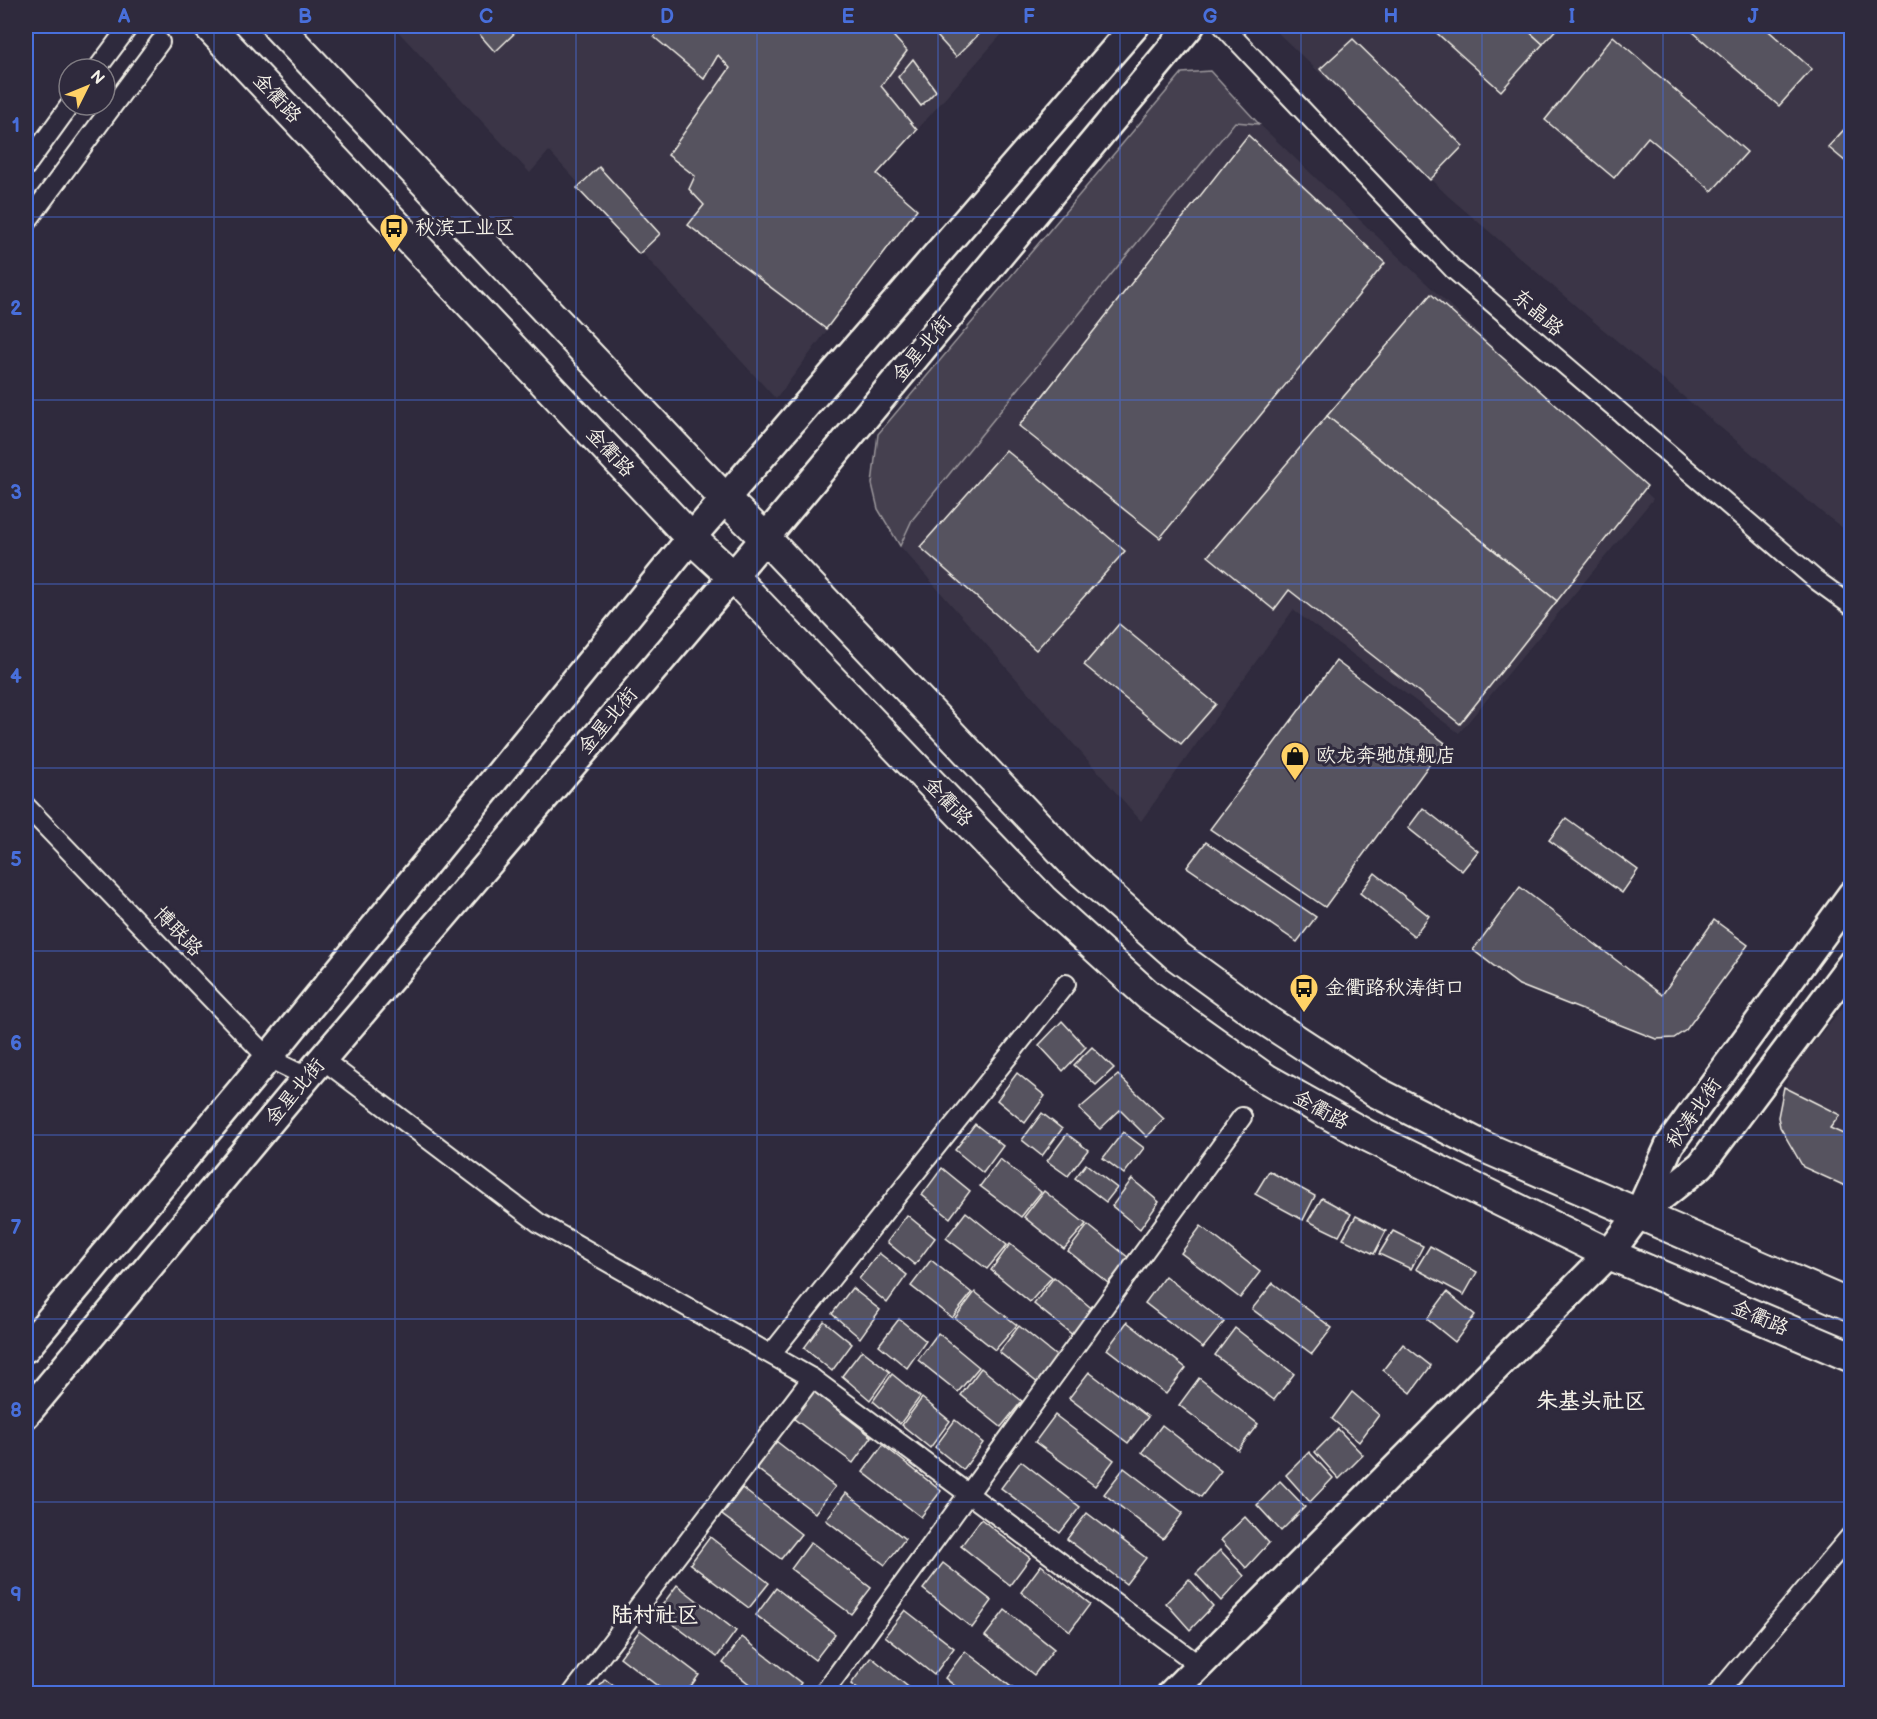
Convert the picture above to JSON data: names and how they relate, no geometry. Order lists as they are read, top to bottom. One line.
{"streets":{"main road":["金衢路","金星北街","秋涛北街"],"street":["东晶路","博联路"]},"crossings":[["金衢路","金星北街"],["金星北街","博联路"]],"districts":["朱基头社区","陆村社区"],"places":{"bus stop":["秋滨工业区","金衢路秋涛街口"],"shop":["欧龙奔驰旗舰店"]},"north":"top right","grid":{"columns":["A","B","C","D","E","F","G","H","I","J"],"rows":["1","2","3","4","5","6","7","8","9"]}}
